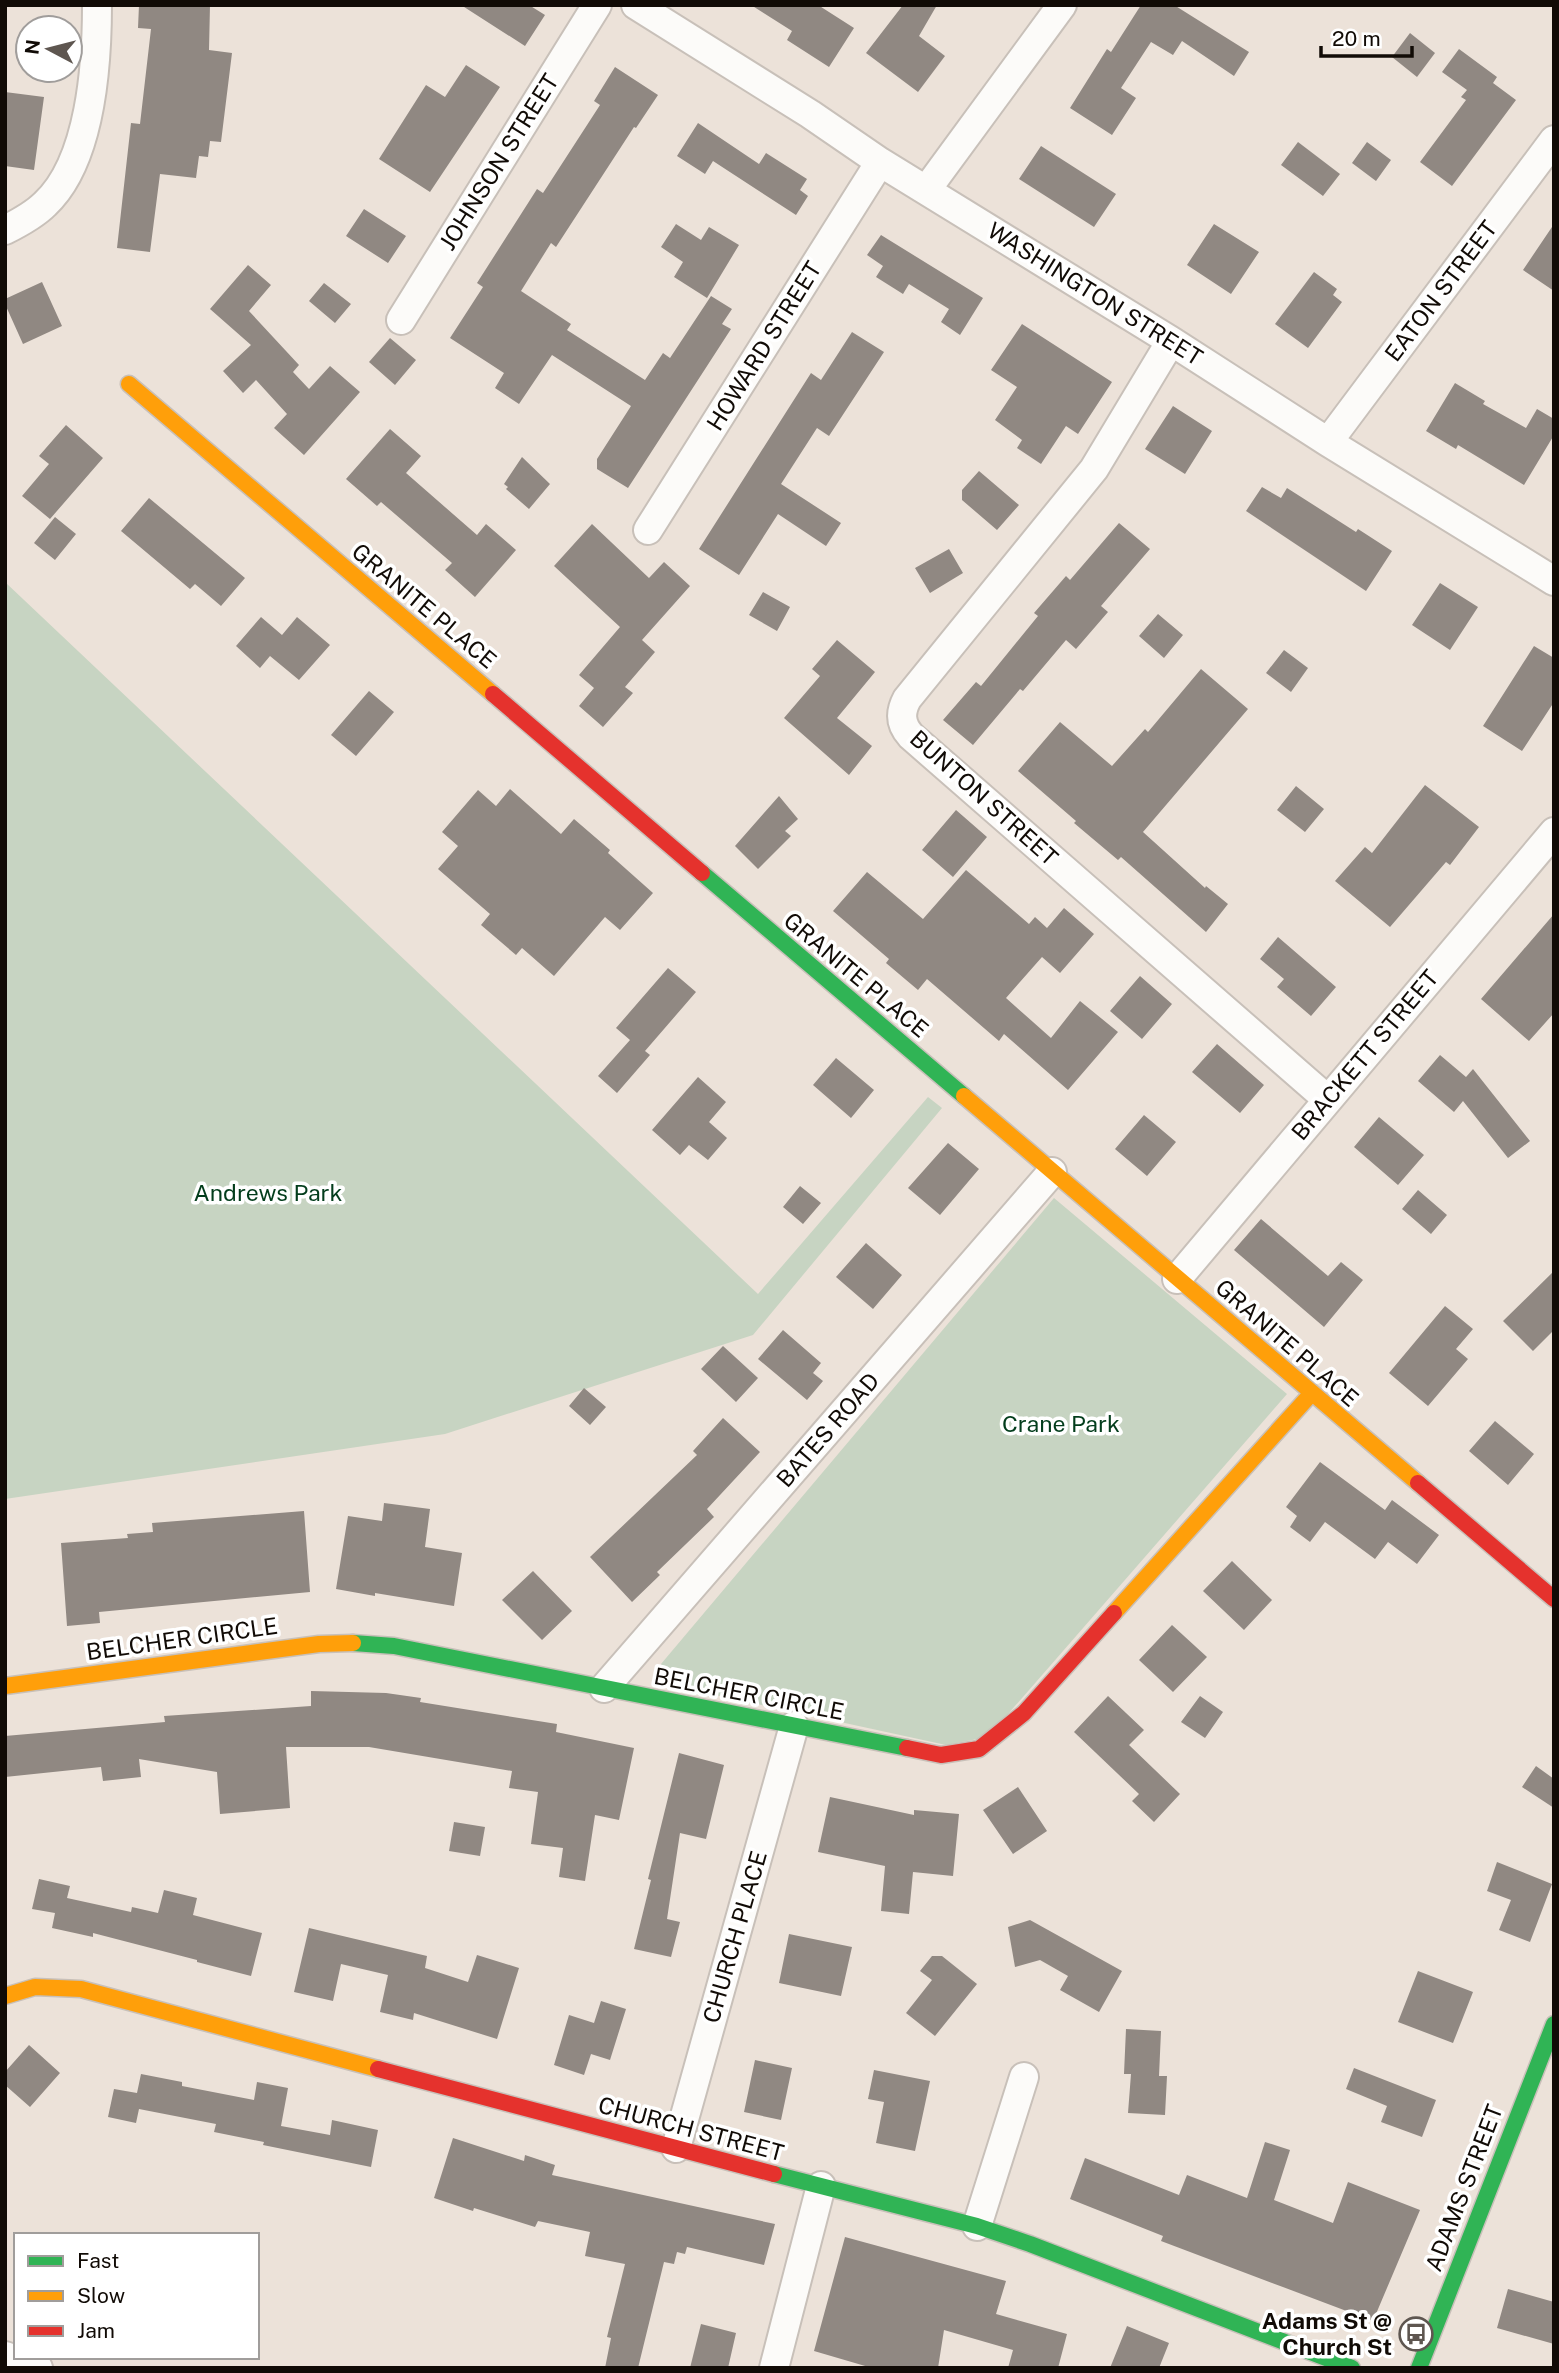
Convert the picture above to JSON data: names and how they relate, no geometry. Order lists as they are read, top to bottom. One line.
{"streets":{"street":["JOHNSON STREET","EATON STREET","WASHINGTON STREET","HOWARD STREET","GRANITE PLACE","BUNTON STREET","BRACKETT STREET","BATES ROAD","BELCHER CIRCLE","CHURCH PLACE","CHURCH STREET","ADAMS STREET"]},"crossings":[["EATON STREET","WASHINGTON STREET"],["WASHINGTON STREET","HOWARD STREET"],["WASHINGTON STREET","BUNTON STREET"],["GRANITE PLACE","BRACKETT STREET"],["GRANITE PLACE","BATES ROAD"],["GRANITE PLACE","BELCHER CIRCLE"],["BUNTON STREET","BRACKETT STREET"],["BATES ROAD","BELCHER CIRCLE"],["BELCHER CIRCLE","CHURCH PLACE"],["CHURCH PLACE","CHURCH STREET"]],"parks":["Andrews Park","Crane Park"],"places":{"bus stop":["Adams St @ Church St"]},"legend":["Fast","Slow","Jam"],"scale_bar":"20 m","north":"left"}
